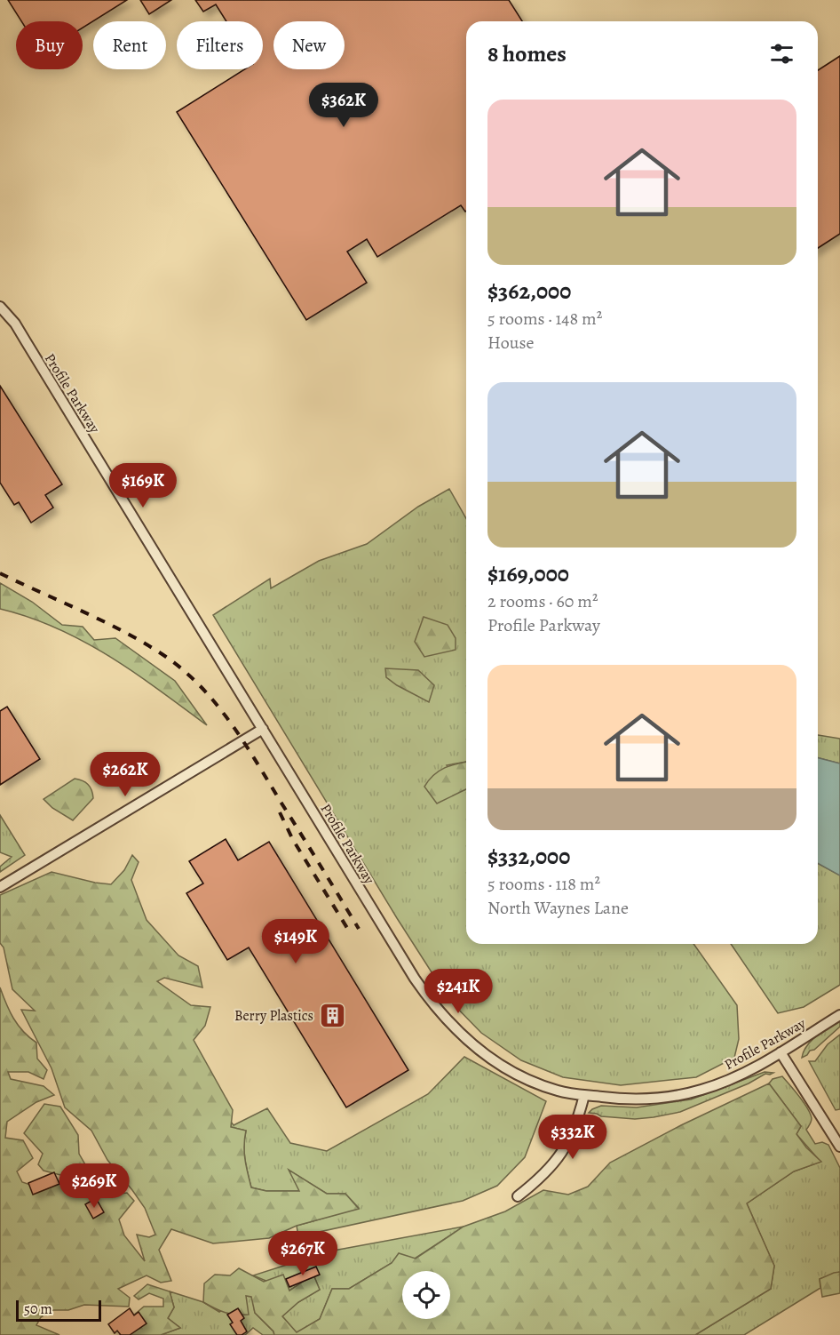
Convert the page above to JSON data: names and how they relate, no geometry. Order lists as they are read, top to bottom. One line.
{"streets":{"street":["Profile Parkway"]},"places":{"building":["Berry Plastics"]},"scale_bar":"50 m","page":{"chip":["Buy","Rent","Filters","New"],"heading":"8 homes","price":["$362K","$169K","$262K","$149K","$241K","$332K","$269K","$267K"],"list":[{"name":"$362,000","note":"5 rooms · 148 m² · House"},{"name":"$169,000","note":"2 rooms · 60 m² · Profile Parkway"},{"name":"$332,000","note":"5 rooms · 118 m² · North Waynes Lane"}],"scale":"50 m"}}
